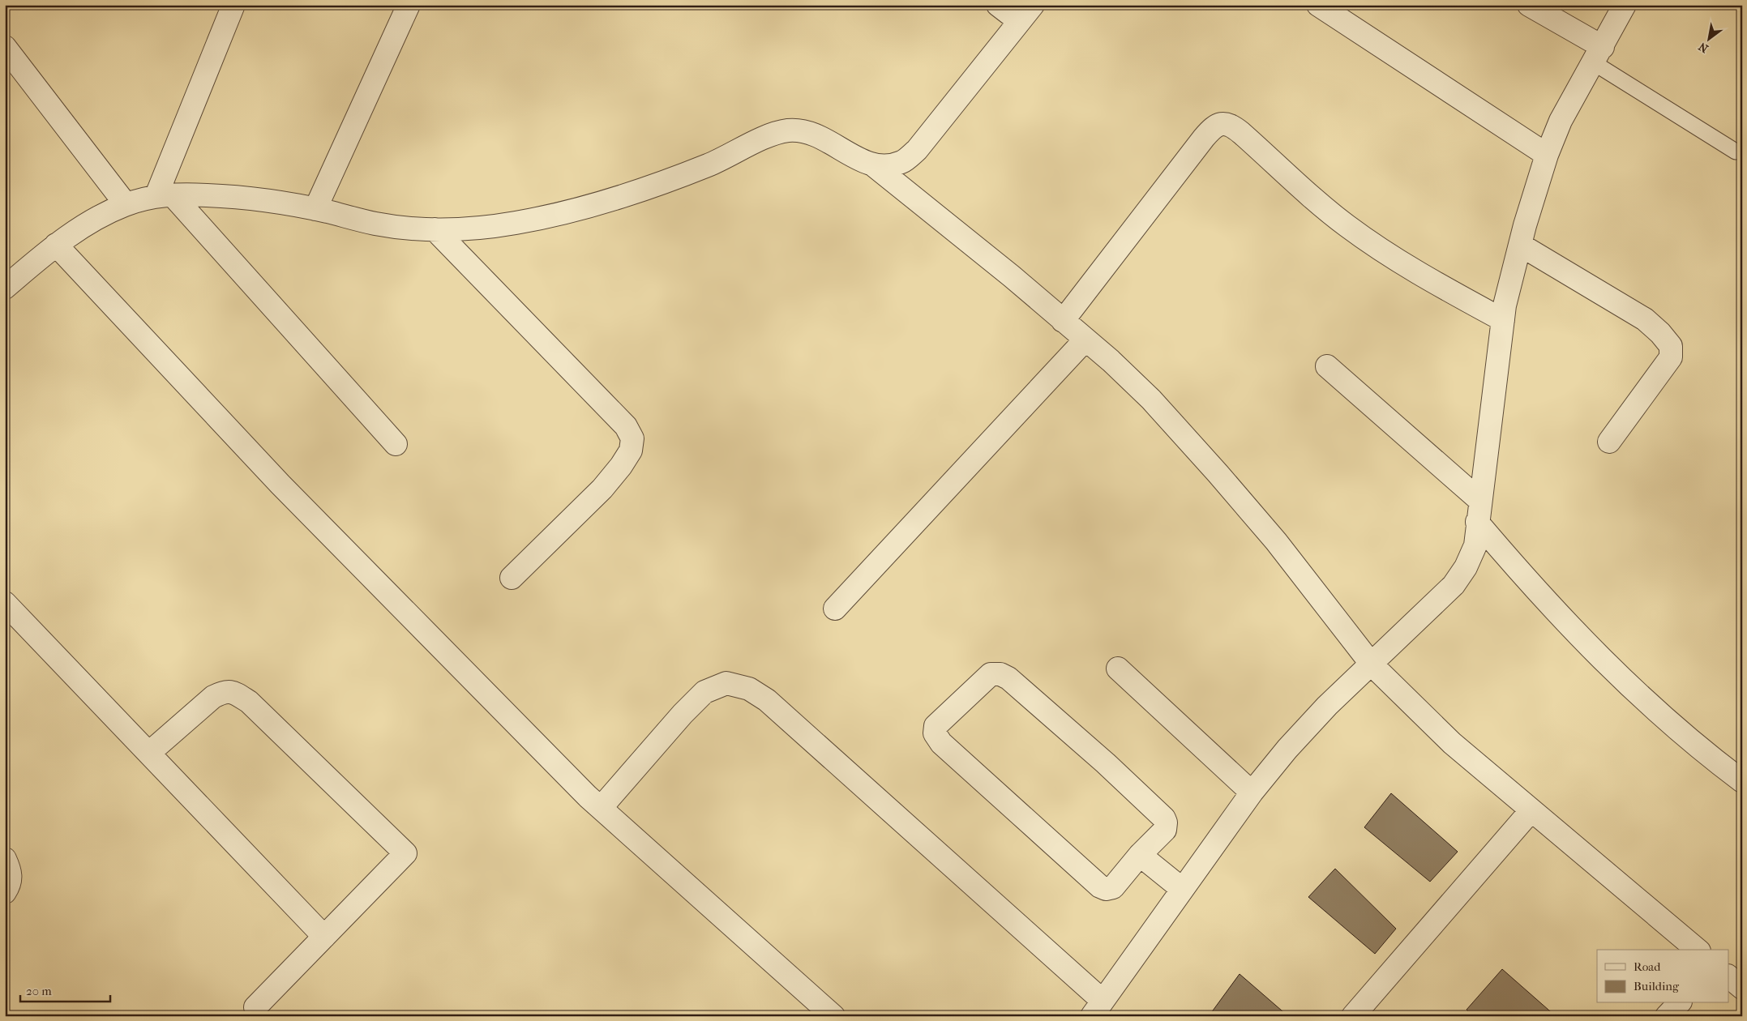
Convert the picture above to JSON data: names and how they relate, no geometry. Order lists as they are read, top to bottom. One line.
{"legend":["Road","Building"],"scale_bar":"20 m","north":"bottom left"}
